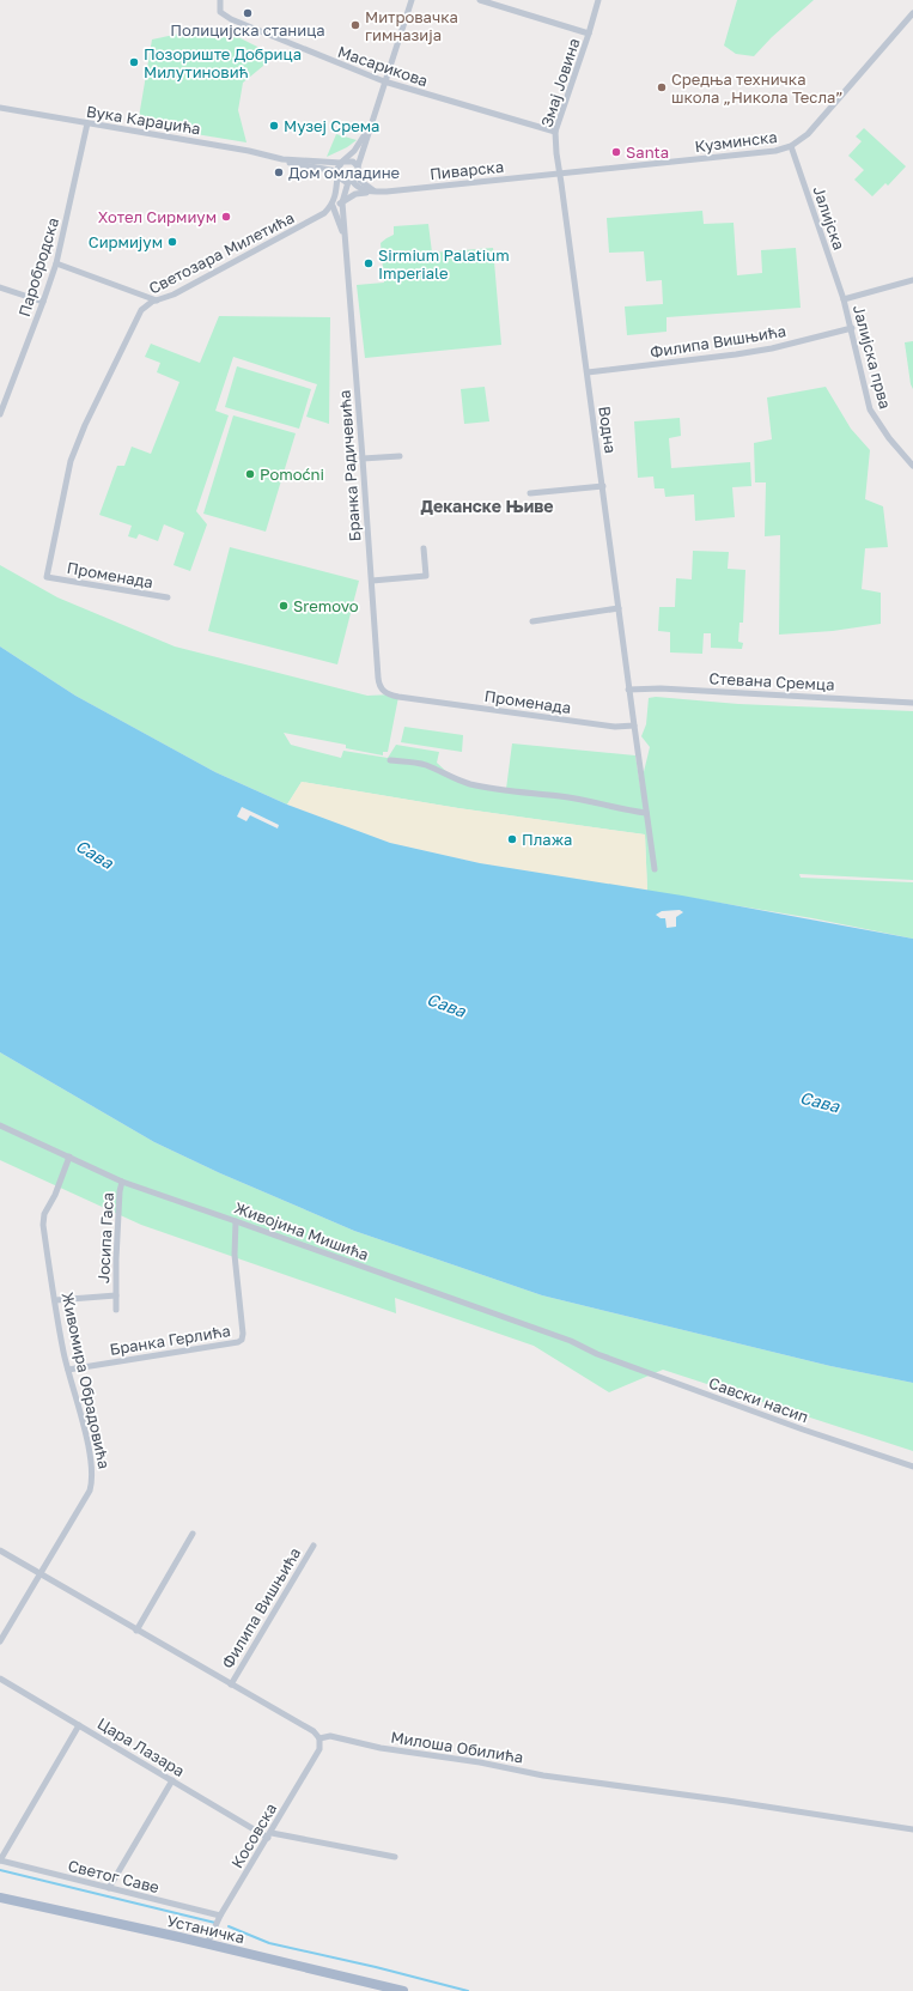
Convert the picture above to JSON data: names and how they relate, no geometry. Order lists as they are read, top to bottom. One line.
{"streets":{"main road":["Устаничка"],"street":["Масарикова","Змај Јовина","Вука Караџића","Кузминска","Пиварска","Јалијска","Светозара Милетића","Паробродска","Филипа Вишњића","Јалијска прва","Водна","Бранка Радичевића","Променада","Стевана Сремца","Живојина Мишића","Јосипа Гаса","Бранка Герлића","Живомира Обрадовића","Савски насип","Цара Лазара","Милоша Обилића","Косовска","Светог Саве"]},"crossings":[["Масарикова","Змај Јовина"],["Змај Јовина","Кузминска"],["Змај Јовина","Пиварска"],["Змај Јовина","Водна"],["Вука Караџића","Пиварска"],["Вука Караџића","Паробродска"],["Вука Караџића","Бранка Радичевића"],["Кузминска","Пиварска"],["Кузминска","Јалијска"],["Кузминска","Водна"],["Пиварска","Светозара Милетића"],["Пиварска","Водна"],["Пиварска","Бранка Радичевића"],["Јалијска","Јалијска прва"],["Светозара Милетића","Бранка Радичевића"],["Светозара Милетића","Променада"],["Филипа Вишњића","Јалијска прва"],["Филипа Вишњића","Водна"],["Водна","Стевана Сремца"],["Бранка Радичевића","Променада"],["Живојина Мишића","Јосипа Гаса"],["Живојина Мишића","Бранка Герлића"],["Живојина Мишића","Живомира Обрадовића"],["Живојина Мишића","Савски насип"],["Јосипа Гаса","Живомира Обрадовића"],["Бранка Герлића","Живомира Обрадовића"],["Цара Лазара","Косовска"],["Милоша Обилића","Косовска"],["Косовска","Светог Саве"],["Косовска","Устаничка"]],"districts":["Деканске Њиве"],"water":["Сава"],"places":["Полицијска станица","Митровачка гимназија","Позориште Добрица Милутиновић","Средња техничка школа „Никола Тесла”","Музеј Срема","Santa","Дом омладине","Хотел Сирмиум","Сирмијум","Sirmium Palatium Imperiale","Pomoćni","Sremovo","Плажа"]}
